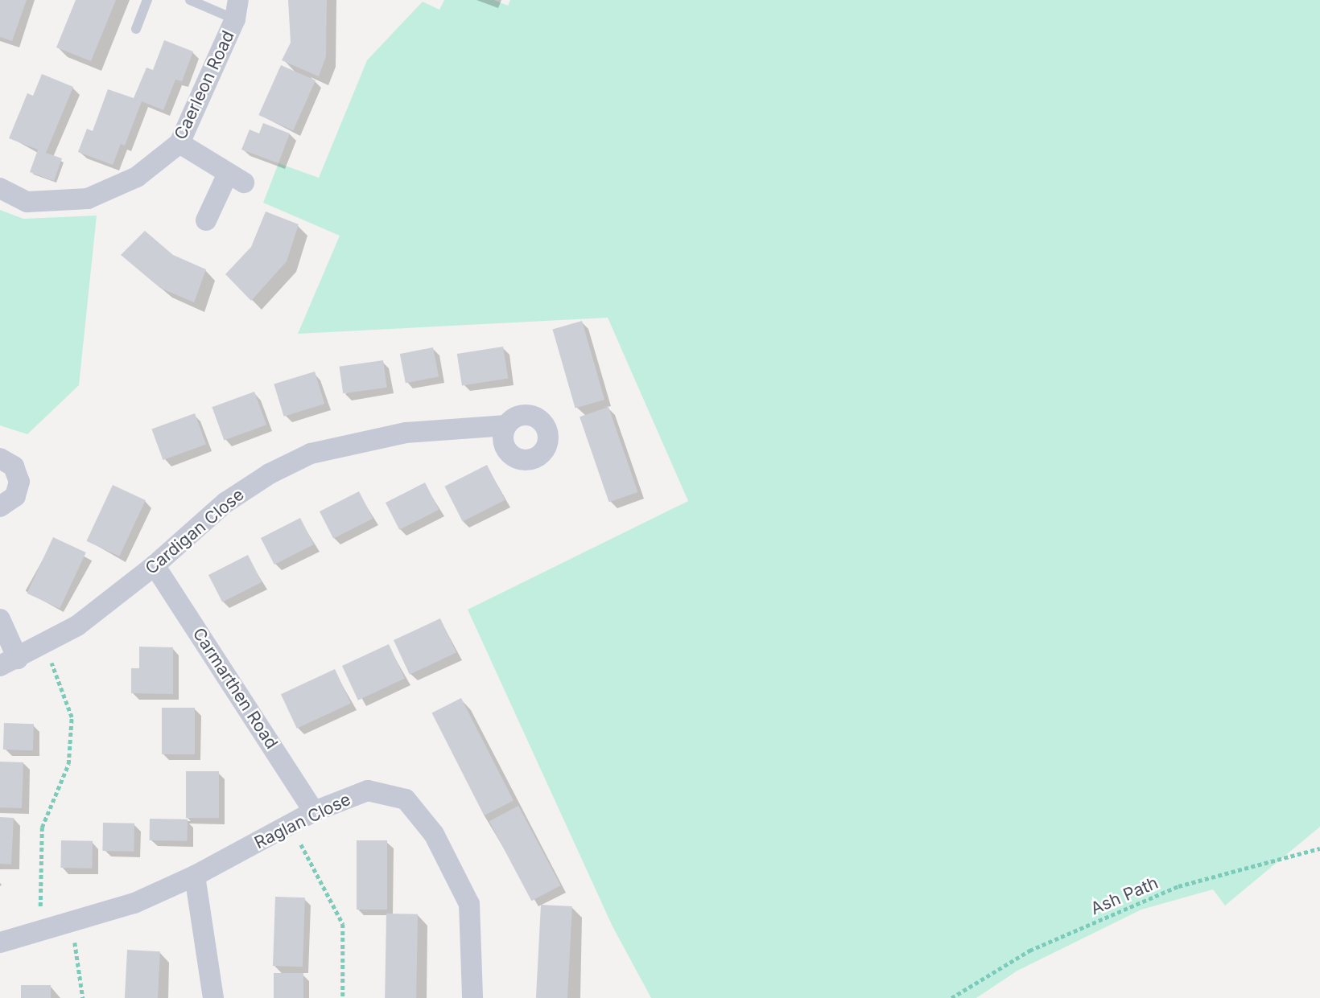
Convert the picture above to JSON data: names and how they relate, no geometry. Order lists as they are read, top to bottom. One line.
{"streets":{"street":["Caerleon Road","Cardigan Close","Carmarthen Road","Raglan Close"],"path":["Ash Path"]},"crossings":[["Cardigan Close","Carmarthen Road"],["Carmarthen Road","Raglan Close"]]}
